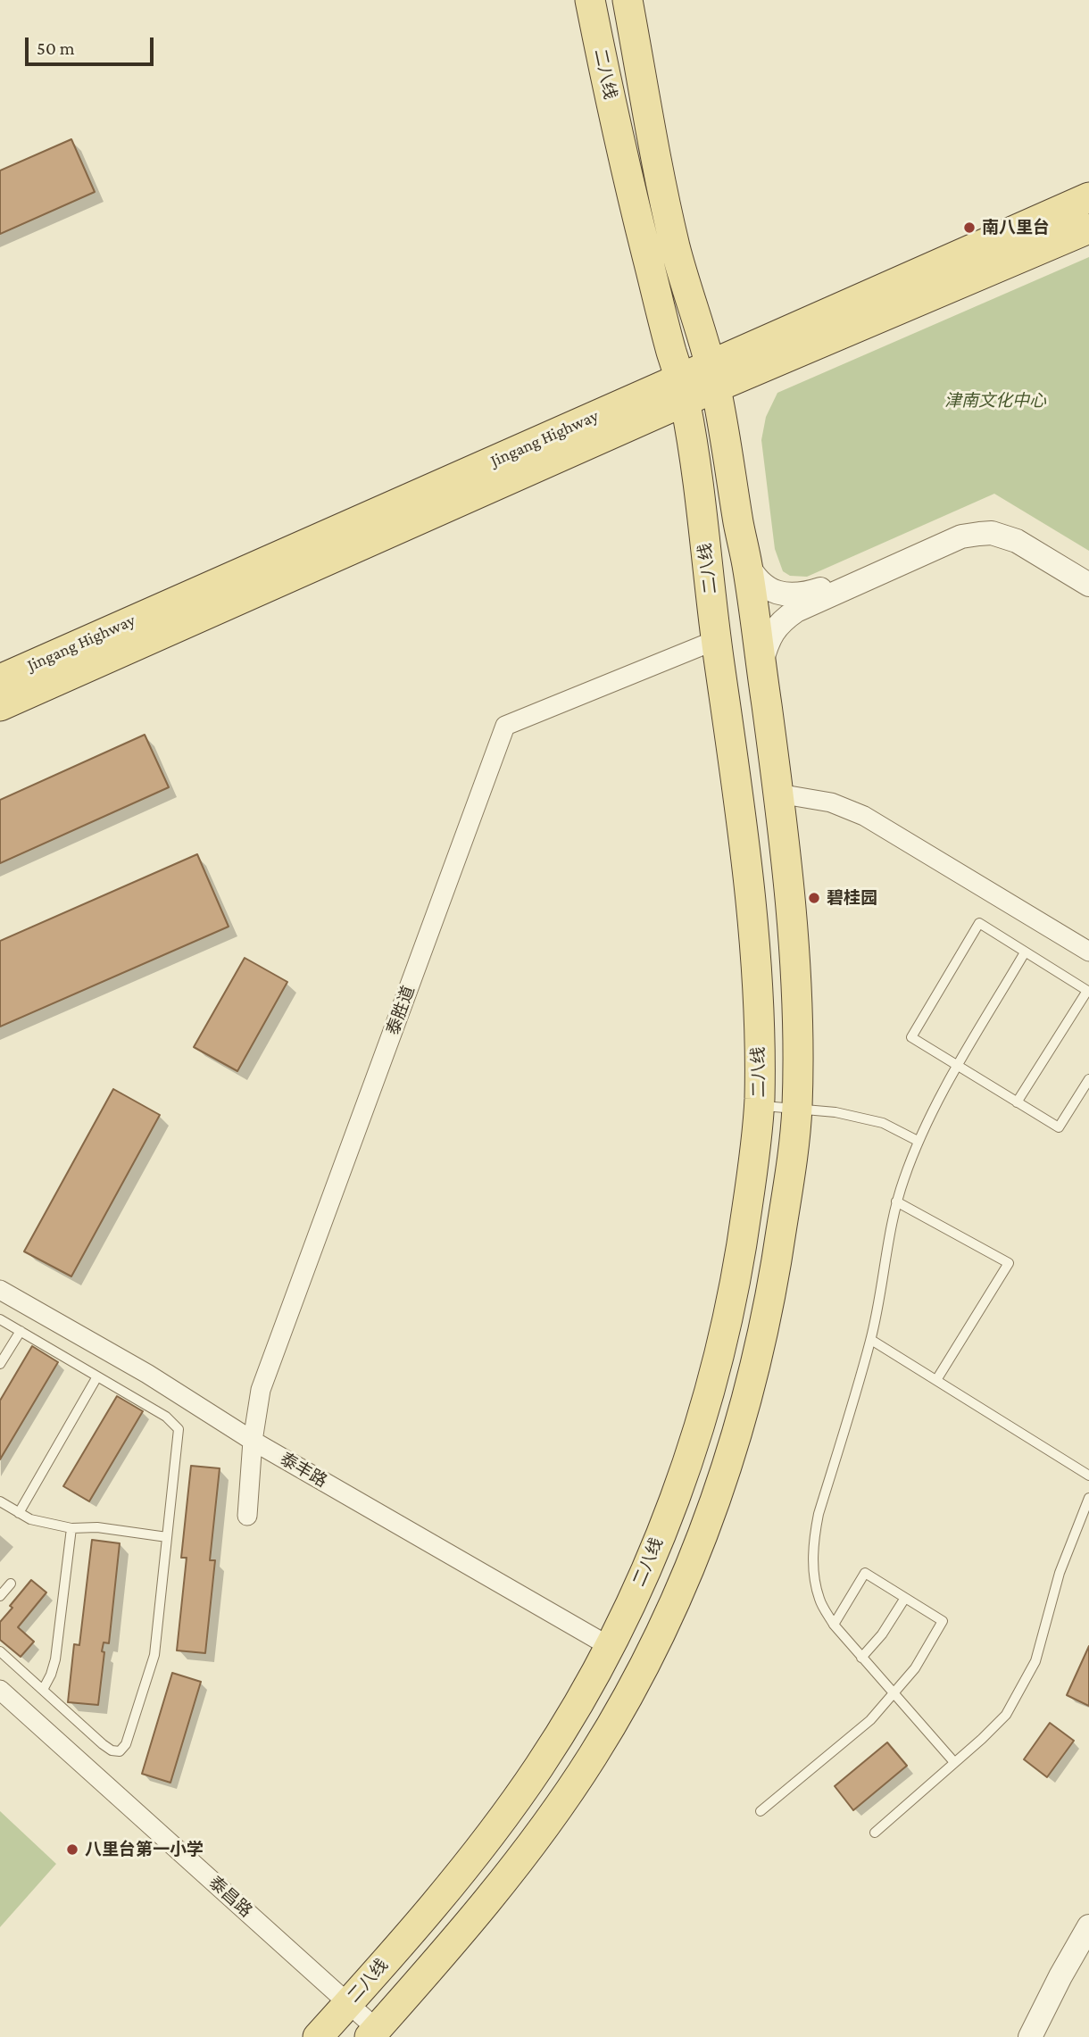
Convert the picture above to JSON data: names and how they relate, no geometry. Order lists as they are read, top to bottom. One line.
{"streets":{"main road":["二八线","Jingang Highway"],"street":["泰胜道","泰丰路","泰昌路"]},"crossings":[["二八线","Jingang Highway"],["二八线","泰胜道"],["二八线","泰丰路"],["二八线","泰昌路"],["泰胜道","泰丰路"]],"parks":["津南文化中心"],"places":["南八里台","碧桂园","八里台第一小学"],"scale_bar":"50 m"}
